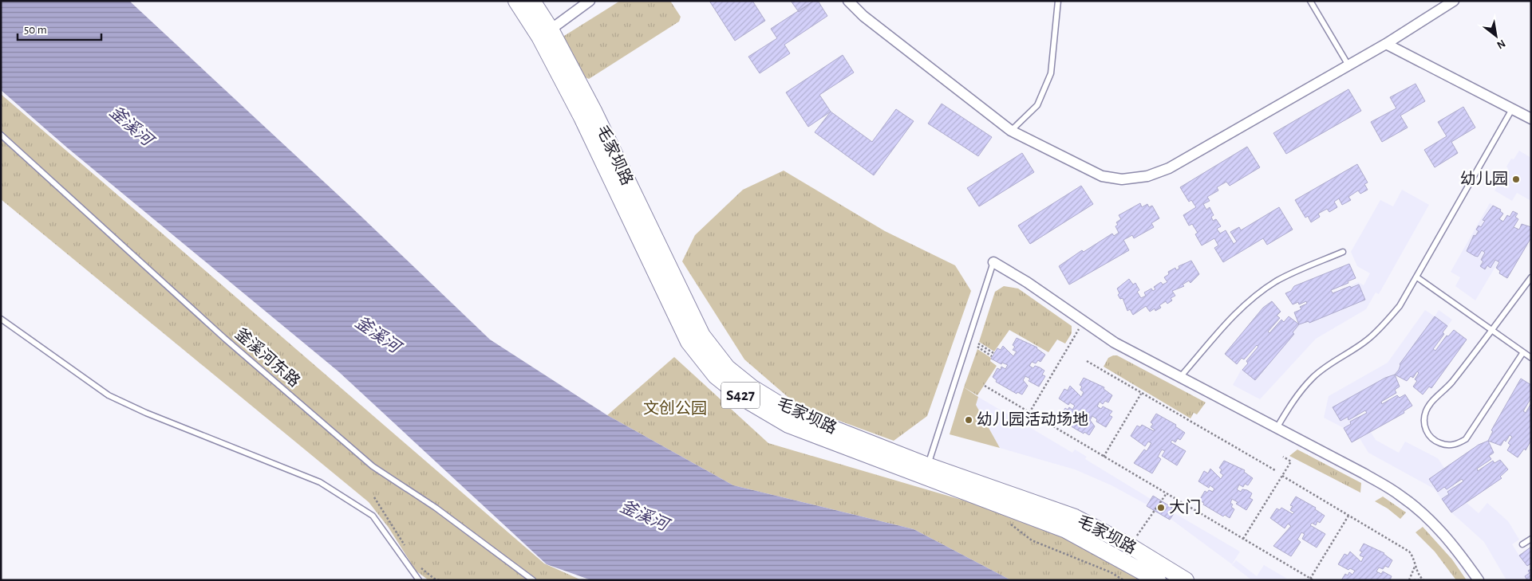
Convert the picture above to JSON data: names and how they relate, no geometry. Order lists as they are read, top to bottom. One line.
{"streets":{"main road":["毛家坝路","S427"],"lane":["釜溪河东路"]},"water":["釜溪河"],"parks":["文创公园"],"places":["幼儿园","幼儿园活动场地","大门"],"scale_bar":"50 m","north":"bottom right"}
